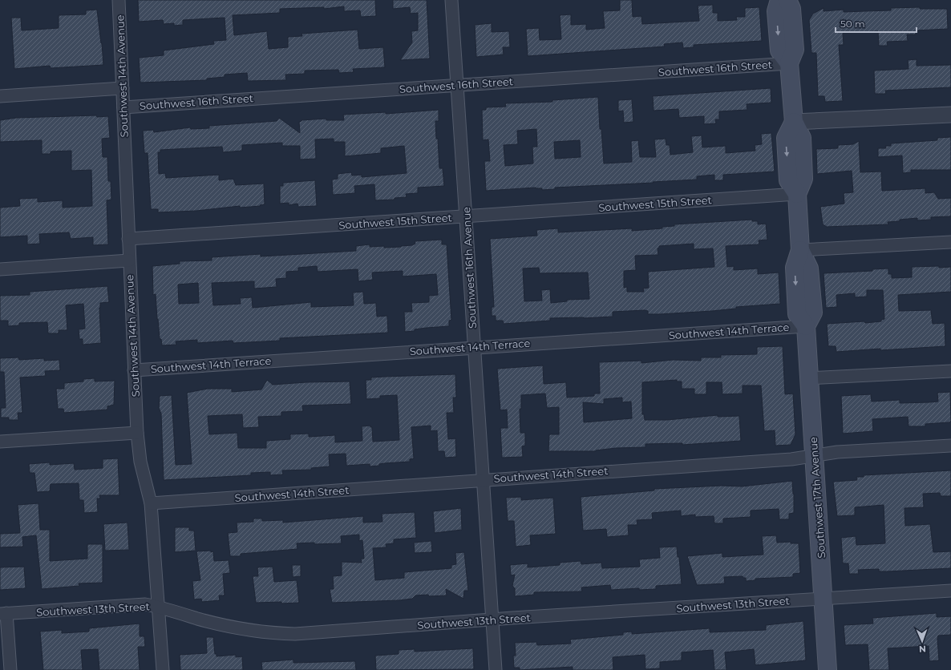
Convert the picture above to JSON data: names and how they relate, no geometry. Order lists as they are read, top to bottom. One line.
{"streets":{"main road":["Southwest 17th Avenue"],"street":["Southwest 16th Street","Southwest 14th Avenue","Southwest 15th Street","Southwest 16th Avenue","Southwest 14th Terrace","Southwest 14th Street","Southwest 13th Street"]},"crossings":[["Southwest 16th Street","Southwest 14th Avenue"],["Southwest 16th Street","Southwest 16th Avenue"],["Southwest 16th Street","Southwest 17th Avenue"],["Southwest 14th Avenue","Southwest 15th Street"],["Southwest 14th Avenue","Southwest 14th Terrace"],["Southwest 14th Avenue","Southwest 14th Street"],["Southwest 14th Avenue","Southwest 13th Street"],["Southwest 15th Street","Southwest 16th Avenue"],["Southwest 15th Street","Southwest 17th Avenue"],["Southwest 16th Avenue","Southwest 14th Terrace"],["Southwest 16th Avenue","Southwest 14th Street"],["Southwest 16th Avenue","Southwest 13th Street"],["Southwest 14th Terrace","Southwest 17th Avenue"],["Southwest 14th Street","Southwest 17th Avenue"],["Southwest 17th Avenue","Southwest 13th Street"]],"scale_bar":"50 m","north":"bottom"}
